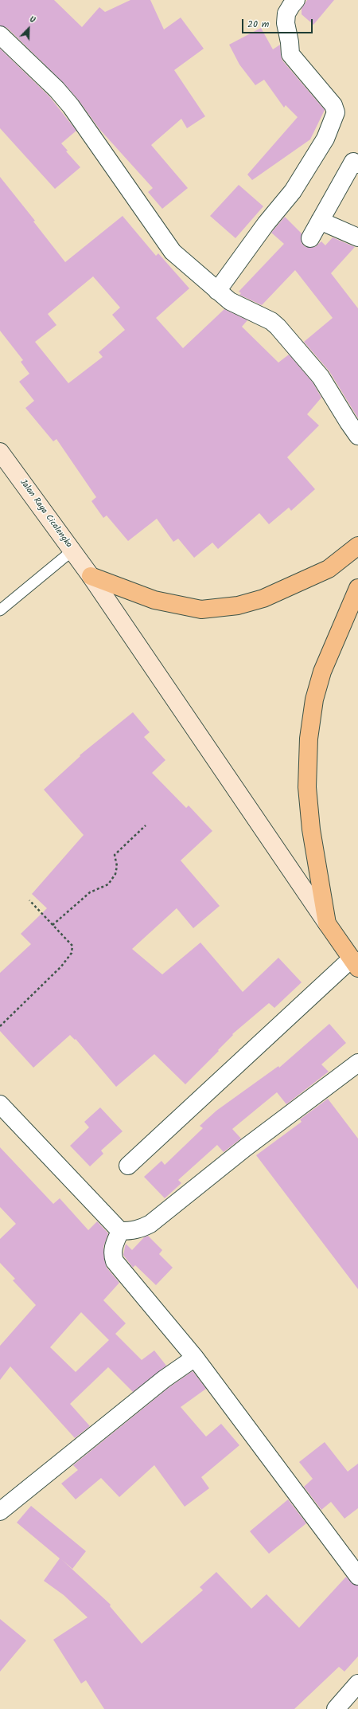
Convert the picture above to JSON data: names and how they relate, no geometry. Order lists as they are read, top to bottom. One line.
{"streets":{"main road":["Jalan Raya Cicalengka"]},"scale_bar":"20 m","north":"top right"}
